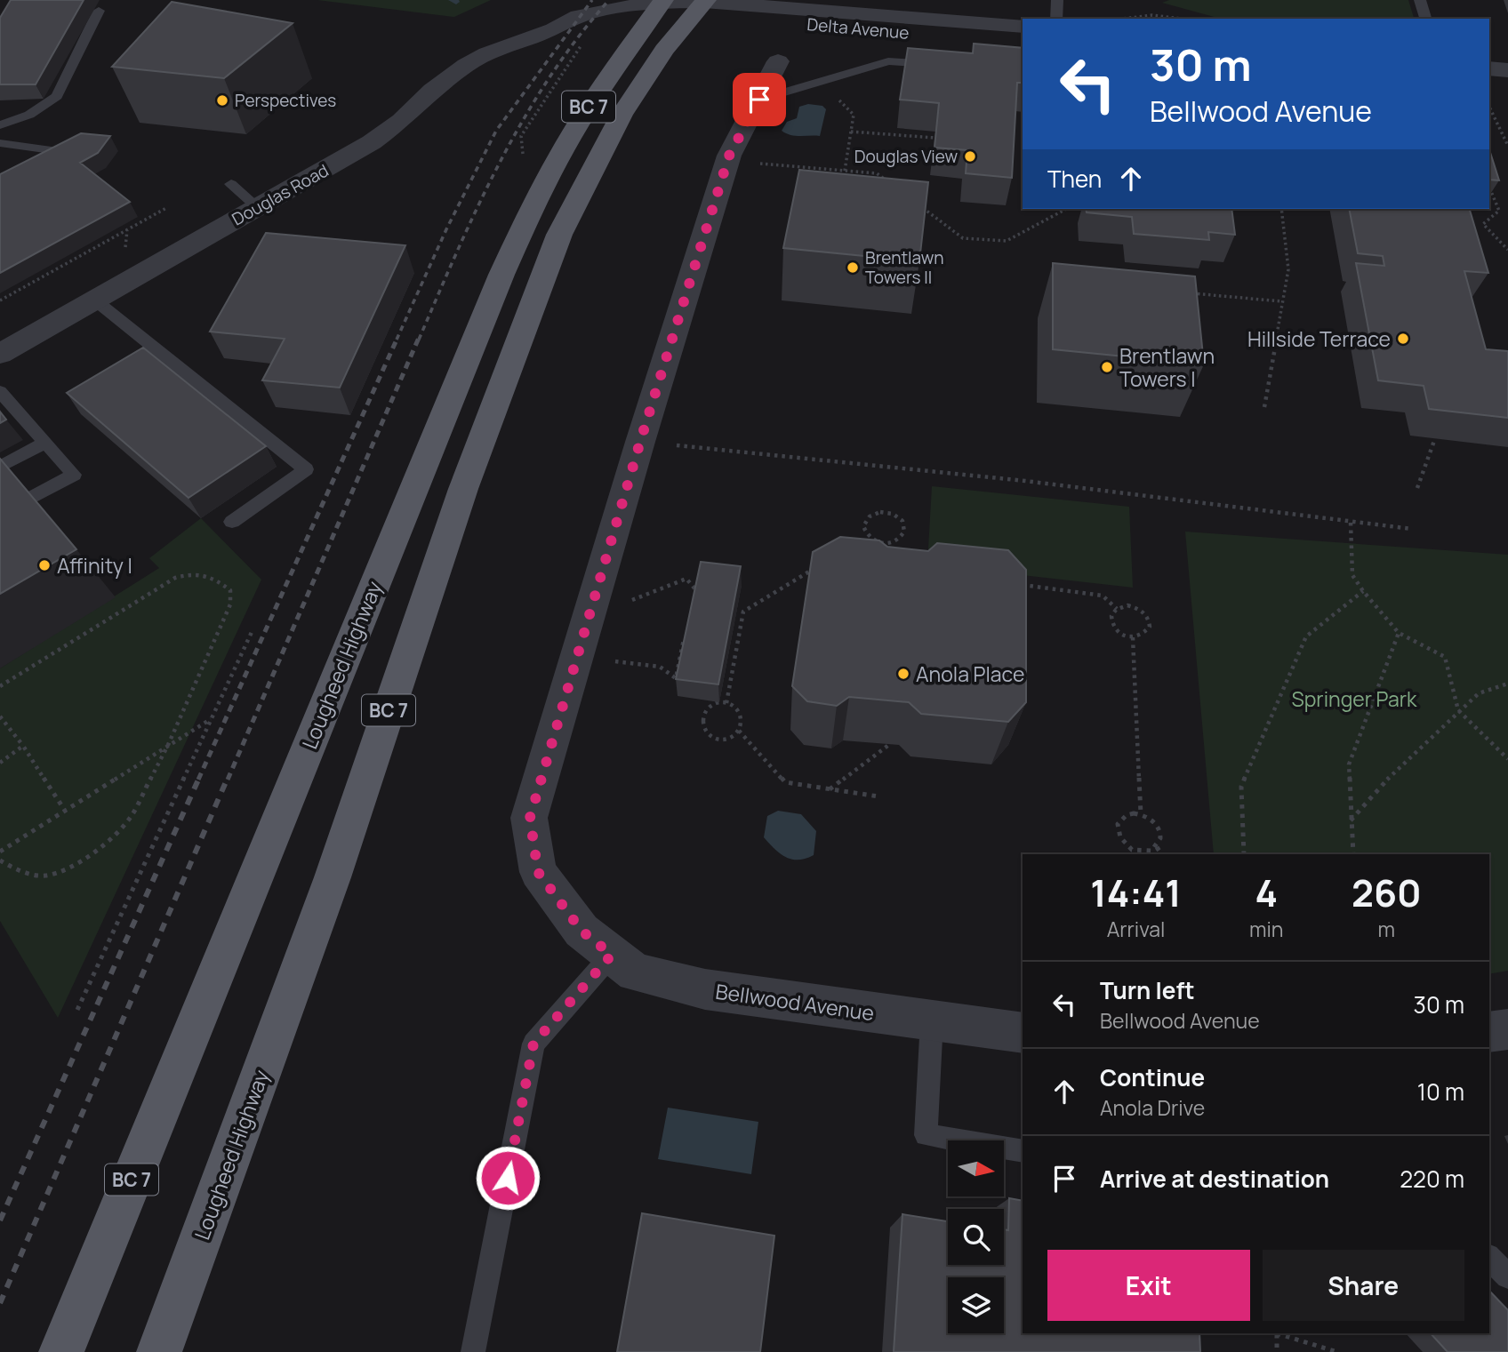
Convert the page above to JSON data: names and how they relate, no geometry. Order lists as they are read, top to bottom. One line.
{"streets":{"main road":["BC 7","Lougheed Highway"],"street":["Delta Avenue","Douglas Road","Bellwood Avenue"]},"crossings":[["Delta Avenue","Douglas Road"],["Delta Avenue","Lougheed Highway"],["Douglas Road","Lougheed Highway"]],"parks":["Springer Park"],"places":["Perspectives","Douglas View","Brentlawn Towers II","Hillside Terrace","Brentlawn Towers I","Affinity I","Anola Place"],"north":"right","page":{"turn":["30 m","Bellwood Avenue"],"then":"Then","eta":["14:41","Arrival","4","min","260","m"],"list":[{"name":"Turn left","note":"Bellwood Avenue","value":"30 m"},{"name":"Continue","note":"Anola Drive","value":"10 m"},{"name":"Arrive at destination","value":"220 m"}],"buttons":["Exit","Share"]}}
